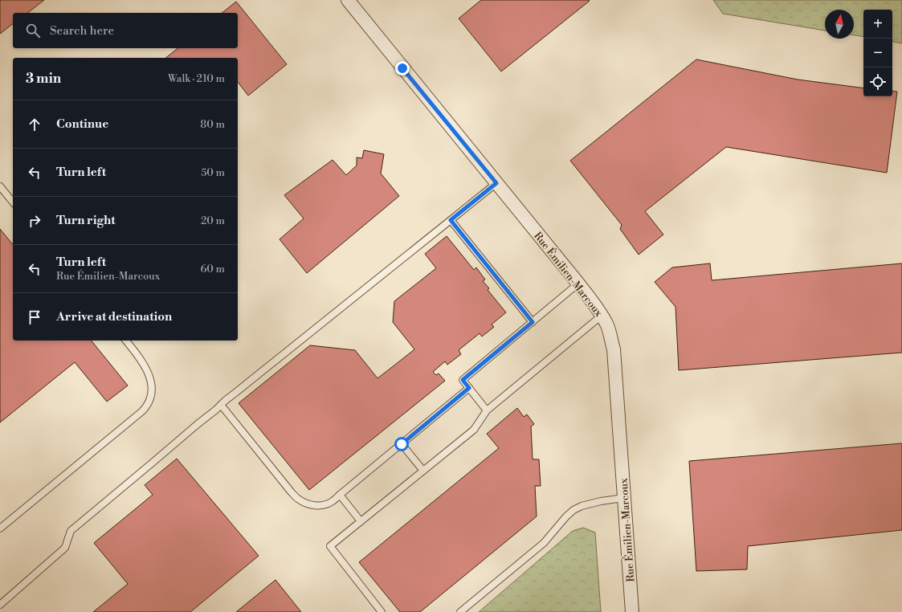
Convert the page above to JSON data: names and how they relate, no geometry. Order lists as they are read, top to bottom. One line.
{"streets":{"street":["Rue Émilien-Marcoux"]},"north":"top","page":{"map_buttons":["+","−"],"search":"Search here","heading":["3 min","Walk · 210 m"],"list":[["Continue","80 m"],["Turn left","50 m"],["Turn right","20 m"],["Turn left","Rue Émilien-Marcoux","60 m"],"Arrive at destination"]}}
